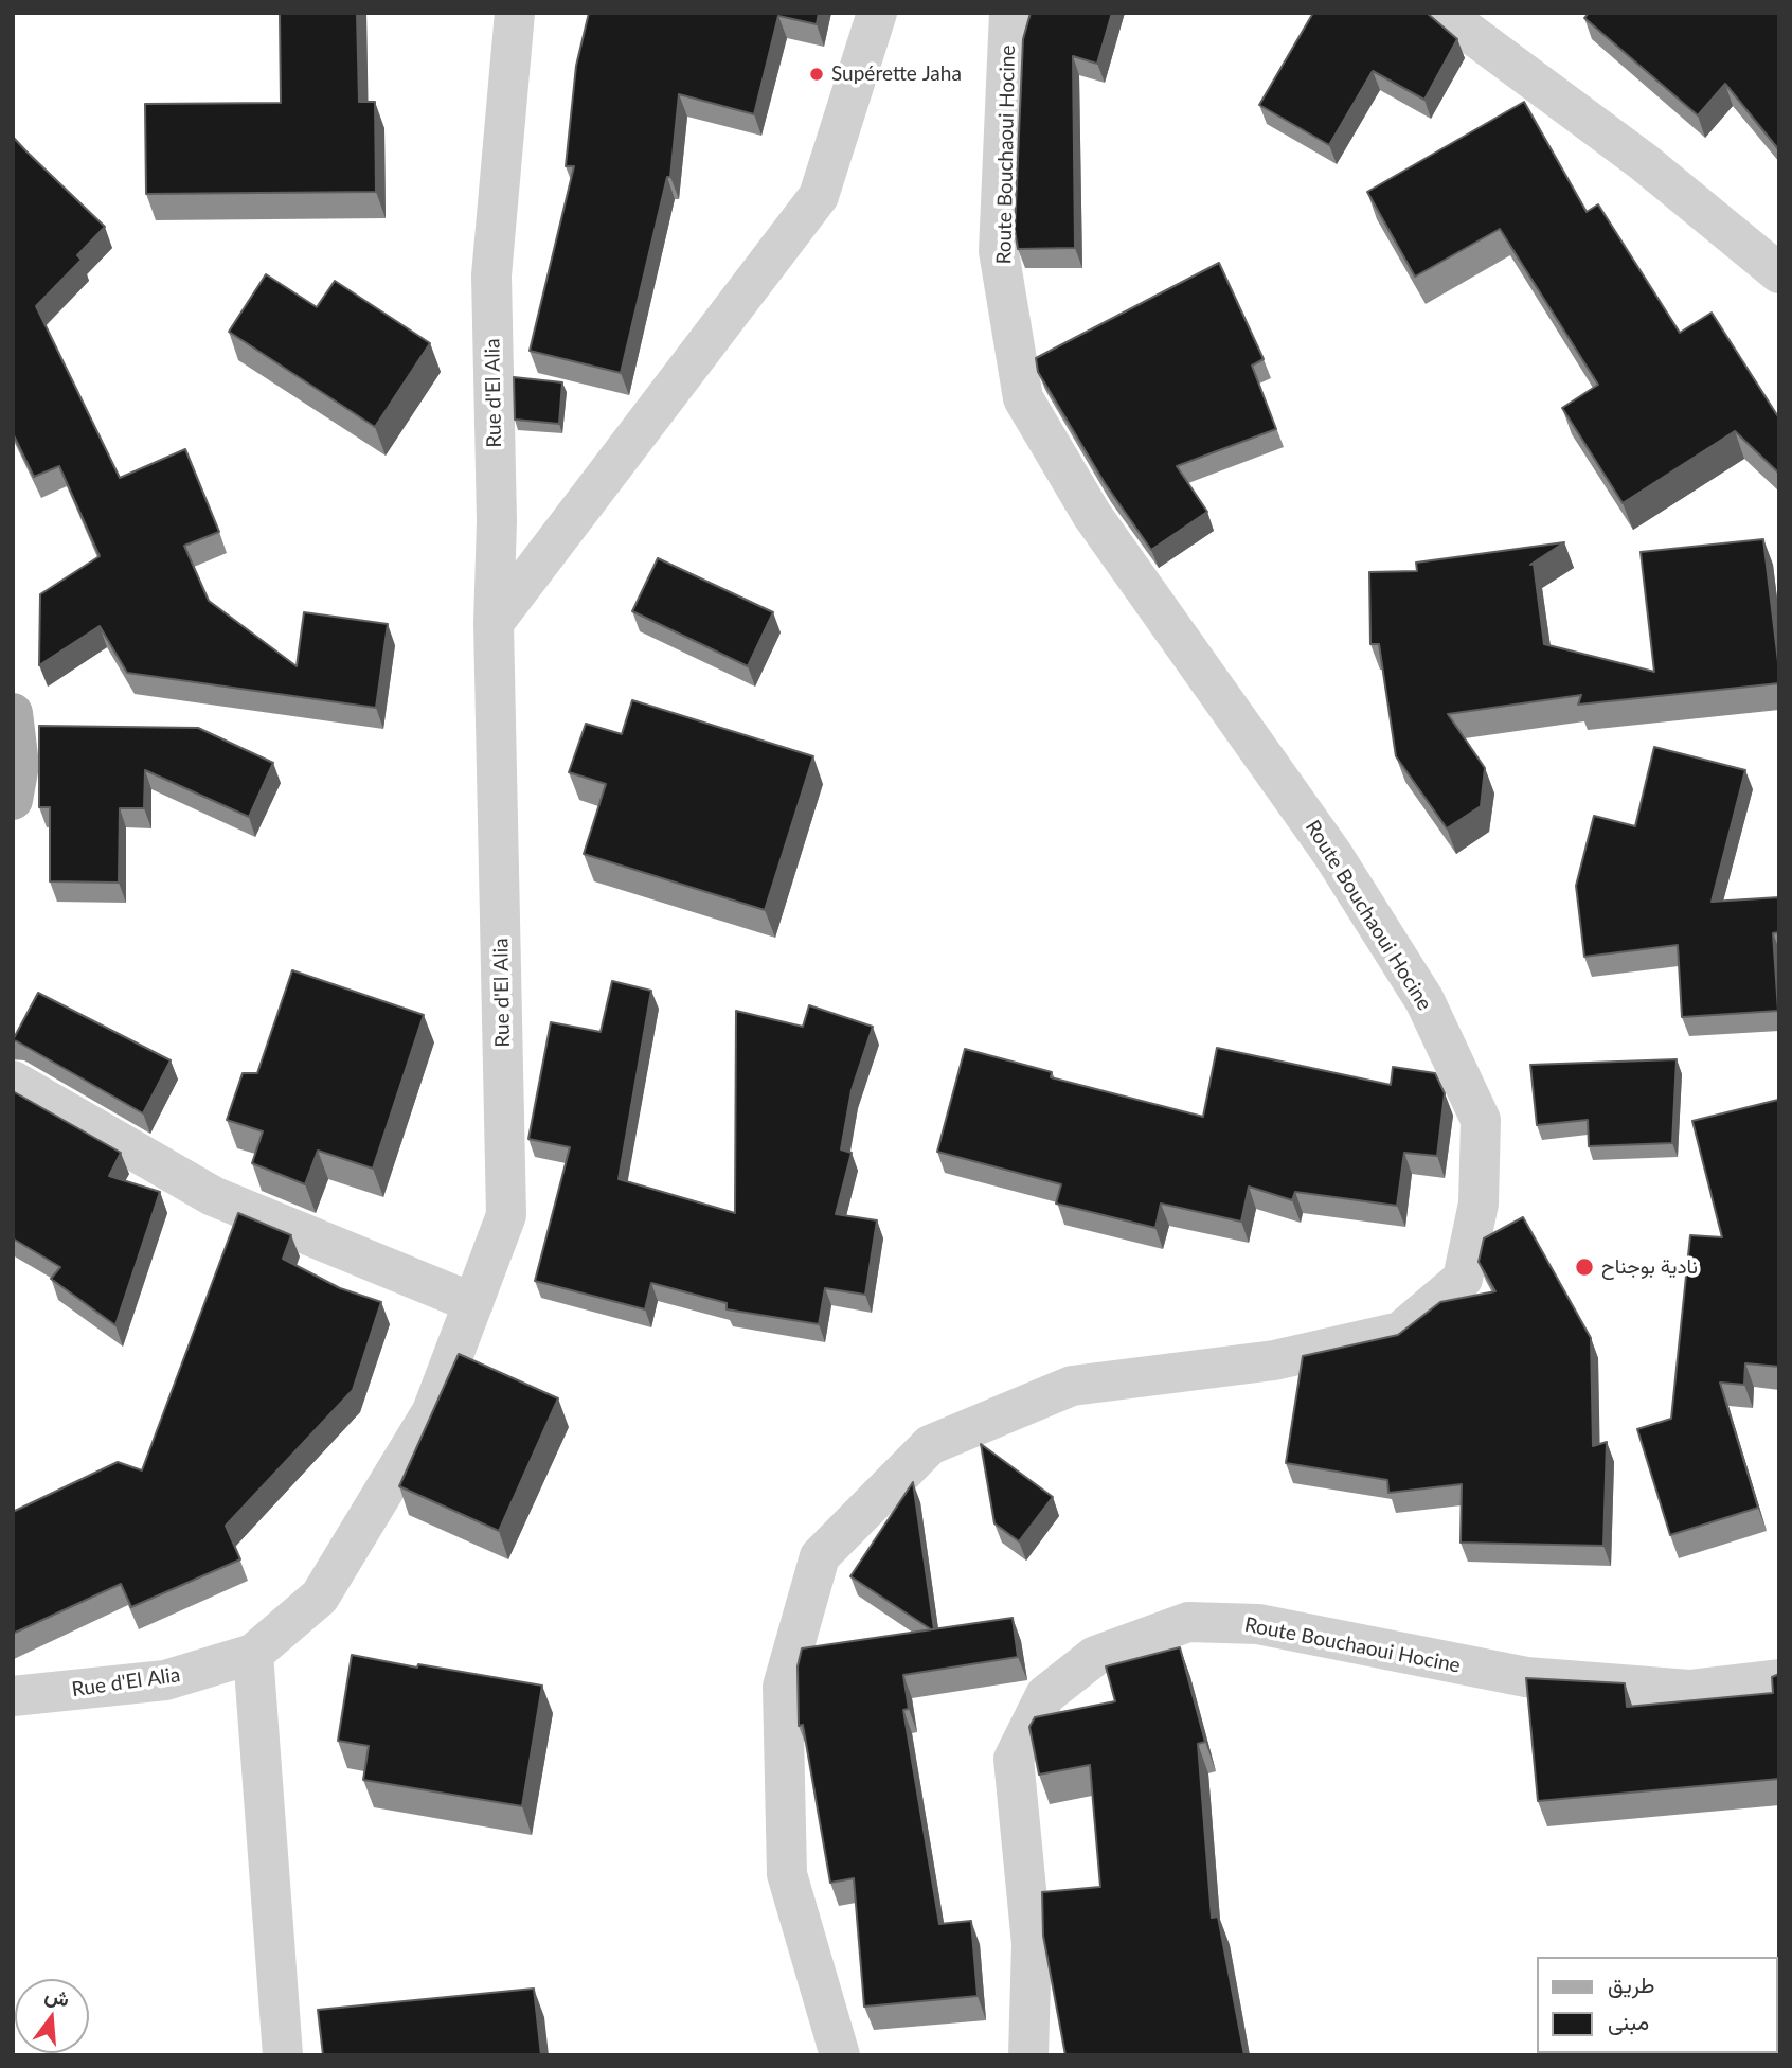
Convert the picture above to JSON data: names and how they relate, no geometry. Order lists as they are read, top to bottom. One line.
{"streets":{"street":["Route Bouchaoui Hocine","Rue d'El Alia"]},"places":["Supérette Jaha","نادية بوجناح"],"legend":["طريق","مبنى"],"north":"top"}
